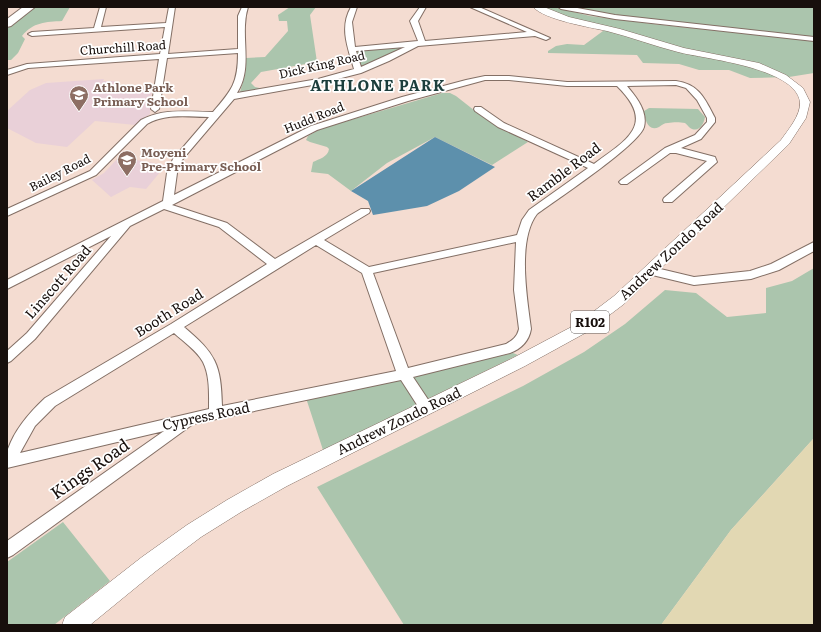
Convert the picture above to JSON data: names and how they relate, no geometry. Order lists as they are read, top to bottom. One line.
{"streets":{"main road":["Andrew Zondo Road","R102"],"street":["Churchill Road","Dick King Road","Hudd Road","Ramble Road","Bailey Road","Linscott Road","Booth Road","Cypress Road","Kings Road"]},"crossings":[["Hudd Road","Ramble Road"],["Hudd Road","Linscott Road"],["Ramble Road","Cypress Road"],["Booth Road","Cypress Road"],["Cypress Road","Kings Road"]],"districts":["ATHLONE PARK"],"places":{"school or university":["Athlone Park Primary School","Moyeni Pre-Primary School"]}}
